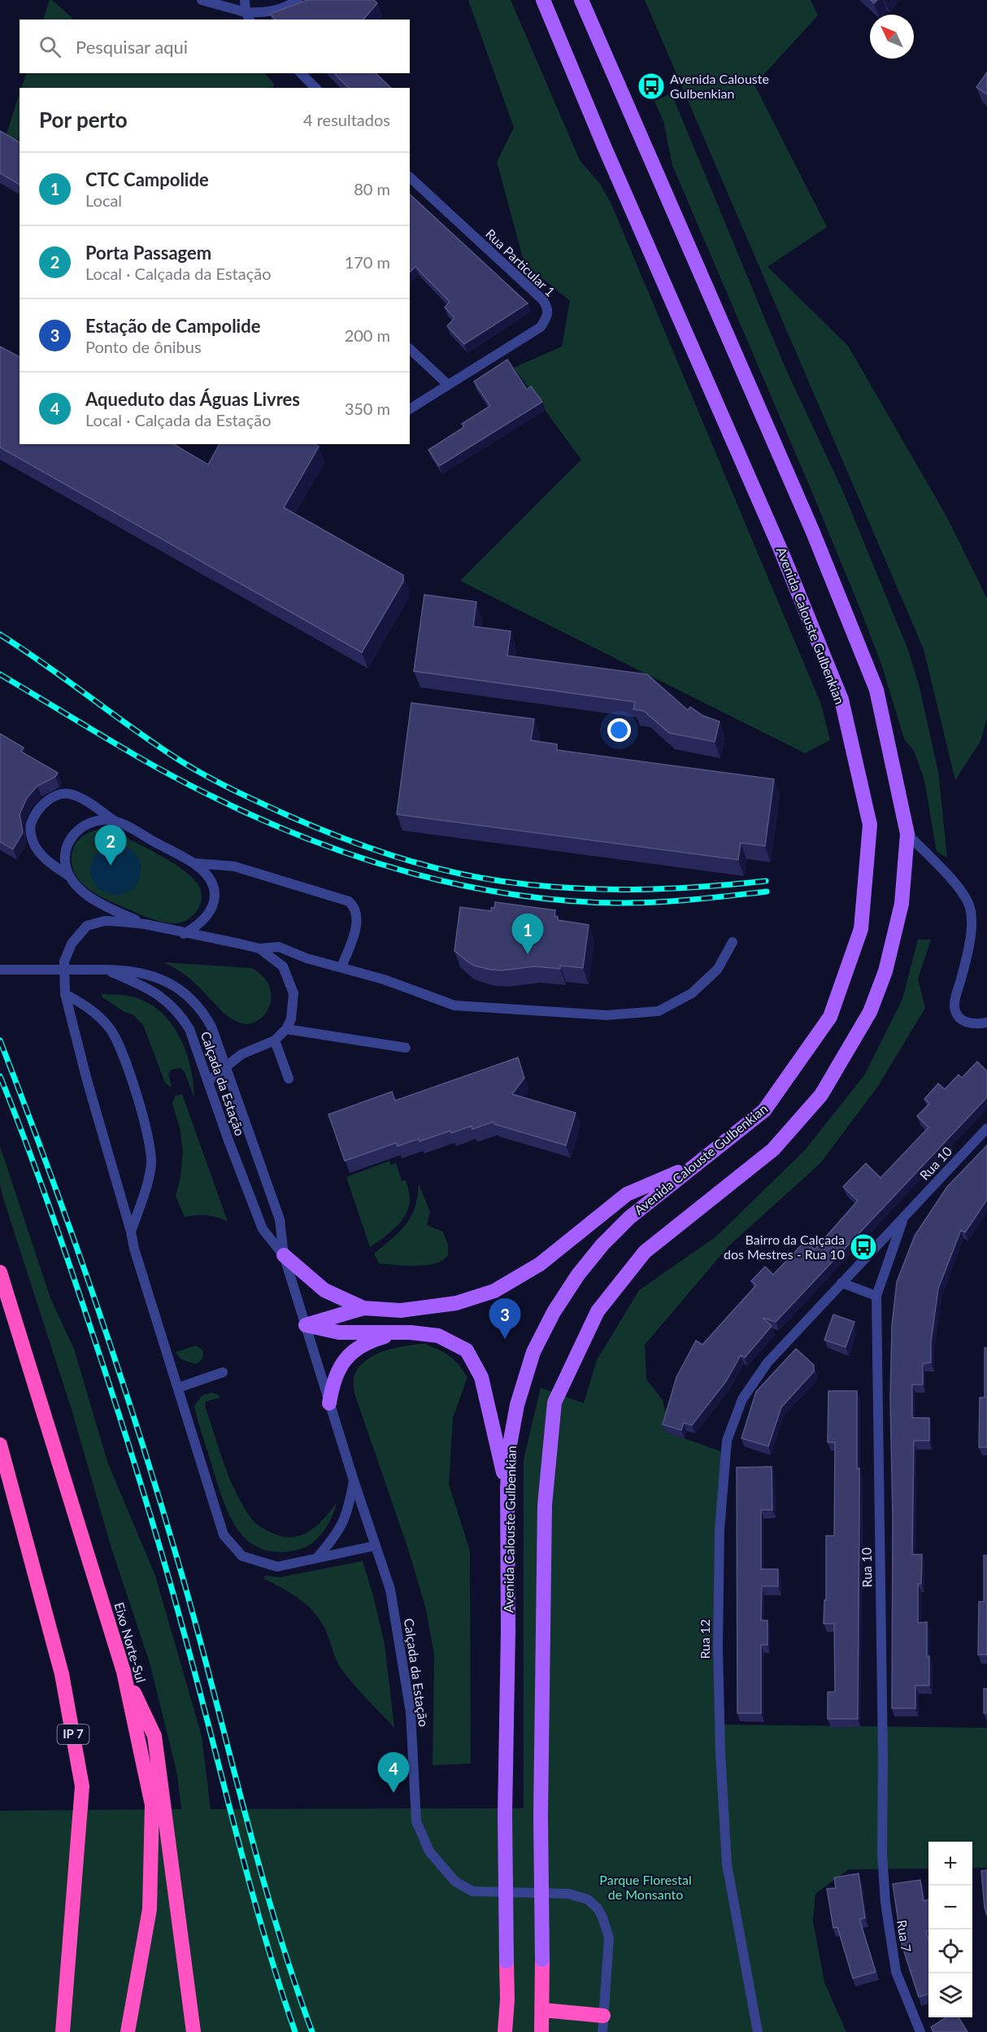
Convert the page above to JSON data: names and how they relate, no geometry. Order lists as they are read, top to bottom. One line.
{"streets":{"highway":["Eixo Norte-Sul","IP 7"],"main road":["Avenida Calouste Gulbenkian"],"street":["Rua Particular 1","Calçada da Estação","Rua 10","Rua 12","Rua 7"]},"crossings":[["Rua 10","Rua 12"],["Rua 10","Rua 7"]],"parks":["Parque Florestal de Monsanto"],"places":{"bus stop":["Avenida Calouste Gulbenkian","Bairro da Calçada dos Mestres - Rua 10"]},"north":"top left","page":{"search":"Pesquisar aqui","heading":["Por perto","4 resultados"],"list":[{"mark":"1","name":"CTC Campolide","note":"Local","value":"80 m"},{"mark":"2","name":"Porta Passagem","note":"Local · Calçada da Estação","value":"170 m"},{"mark":"3","name":"Estação de Campolide","note":"Ponto de ônibus","value":"200 m"},{"mark":"4","name":"Aqueduto das Águas Livres","note":"Local · Calçada da Estação","value":"350 m"}],"pins":["2","1","3","4"],"map_buttons":["+","−"]}}
